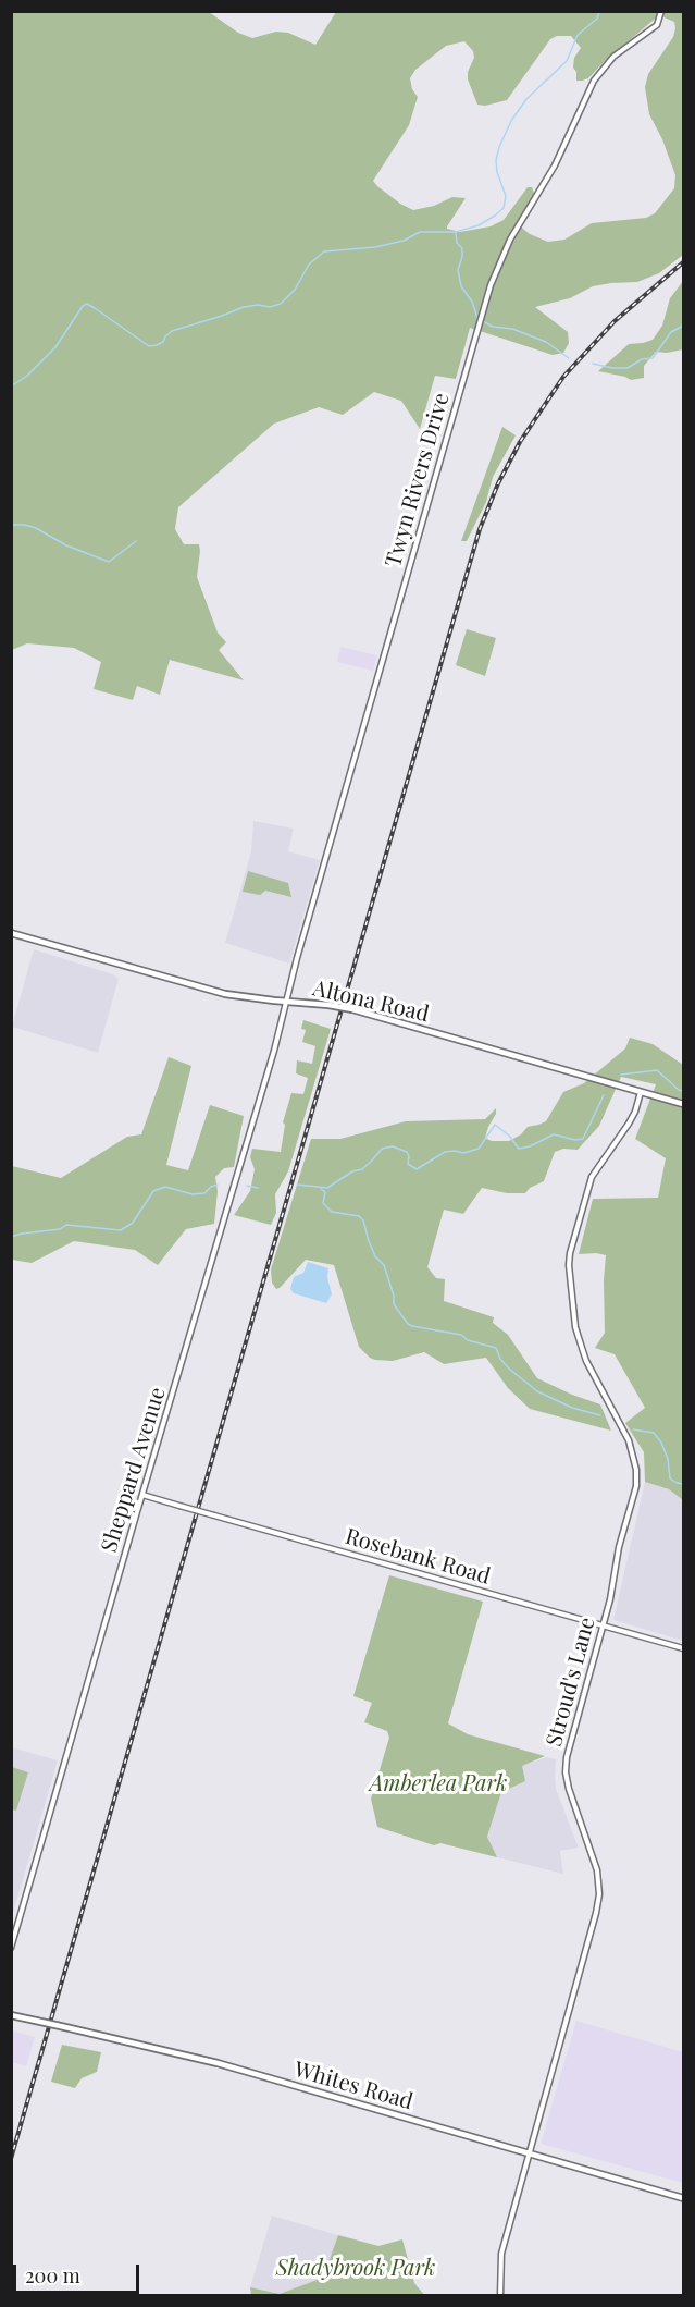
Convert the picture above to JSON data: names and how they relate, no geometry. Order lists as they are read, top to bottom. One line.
{"streets":{"main road":["Altona Road","Whites Road"],"street":["Twyn Rivers Drive","Sheppard Avenue","Rosebank Road","Stroud's Lane"]},"crossings":[["Twyn Rivers Drive","Altona Road"],["Twyn Rivers Drive","Sheppard Avenue"],["Altona Road","Sheppard Avenue"],["Altona Road","Stroud's Lane"],["Sheppard Avenue","Rosebank Road"],["Rosebank Road","Stroud's Lane"],["Stroud's Lane","Whites Road"]],"parks":["Amberlea Park","Shadybrook Park"],"scale_bar":"200 m"}
